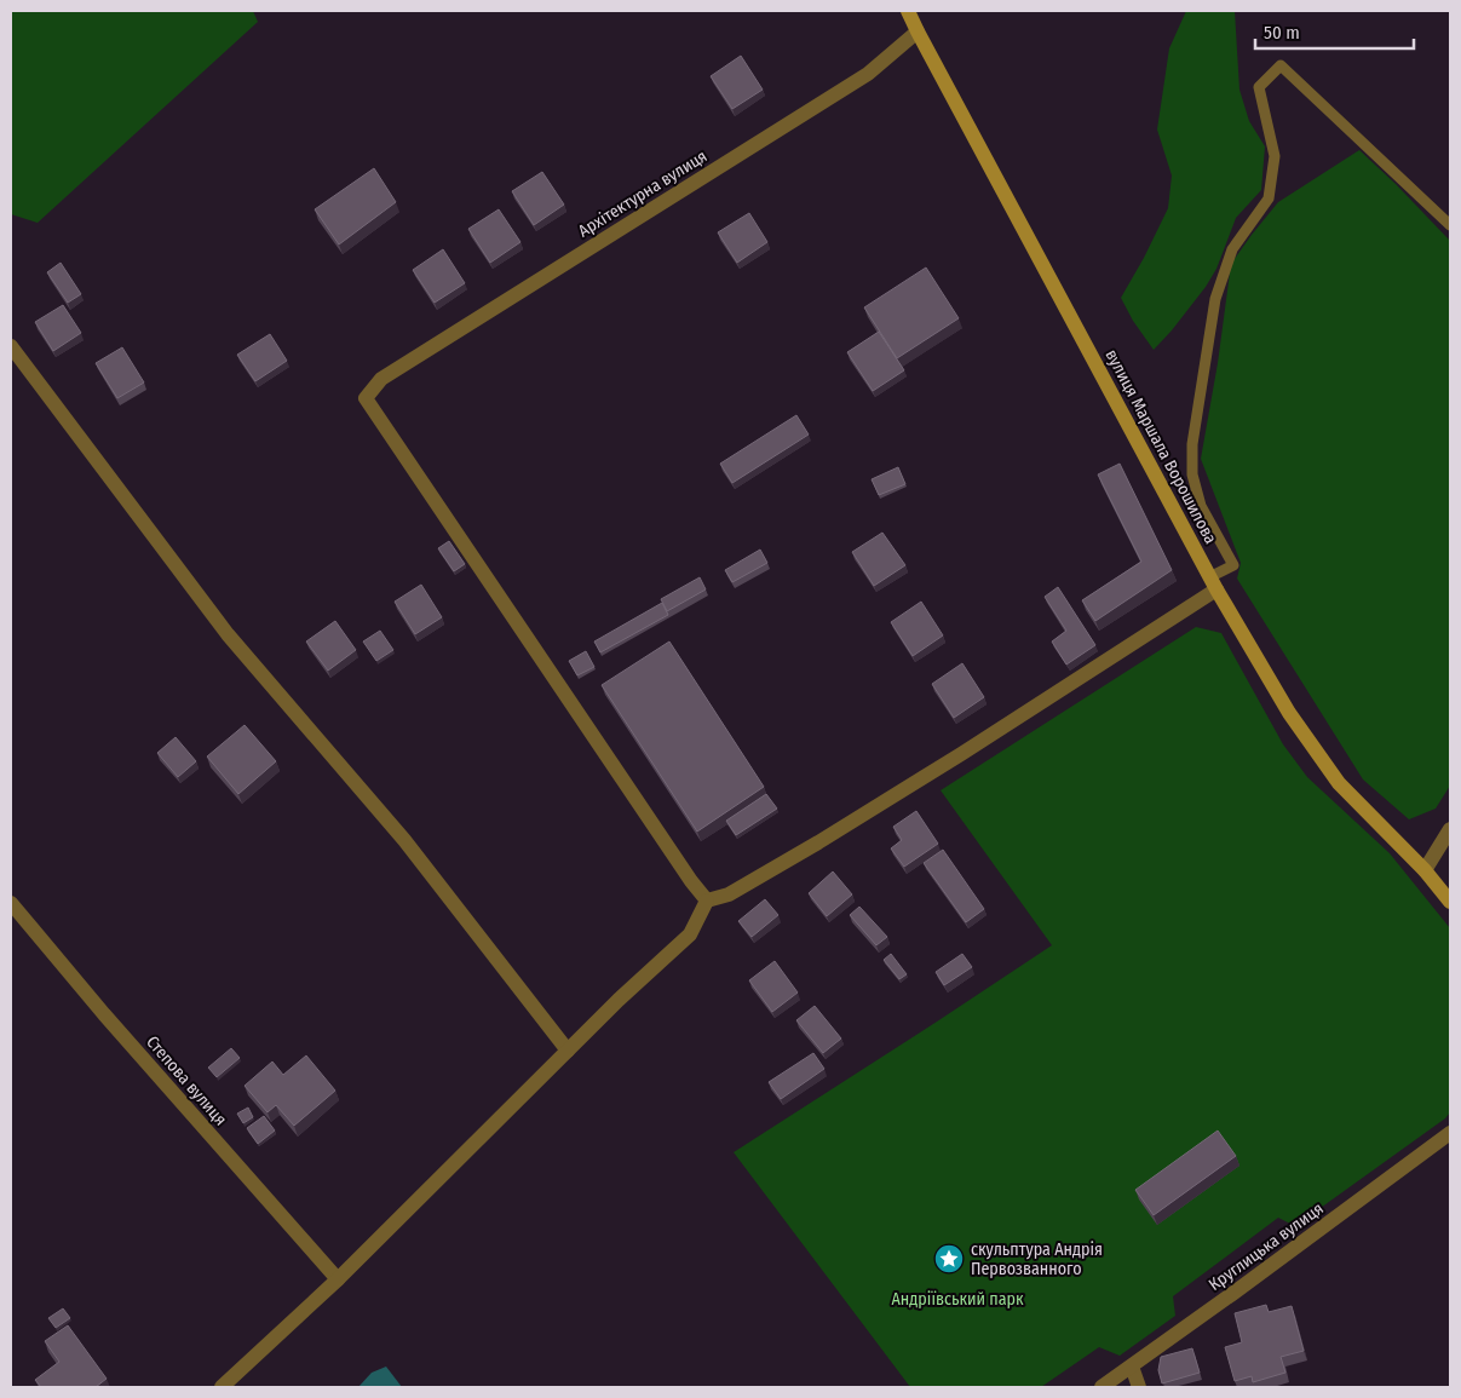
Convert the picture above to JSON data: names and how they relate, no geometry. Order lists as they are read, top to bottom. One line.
{"streets":{"street":["Архітектурна вулиця","вулиця Маршала Ворошилова","Степова вулиця","Круглицька вулиця"]},"crossings":[["Архітектурна вулиця","вулиця Маршала Ворошилова"]],"parks":["Андріївський парк"],"places":{"place":["скульптура Андрія Первозванного"]},"scale_bar":"50 m"}
